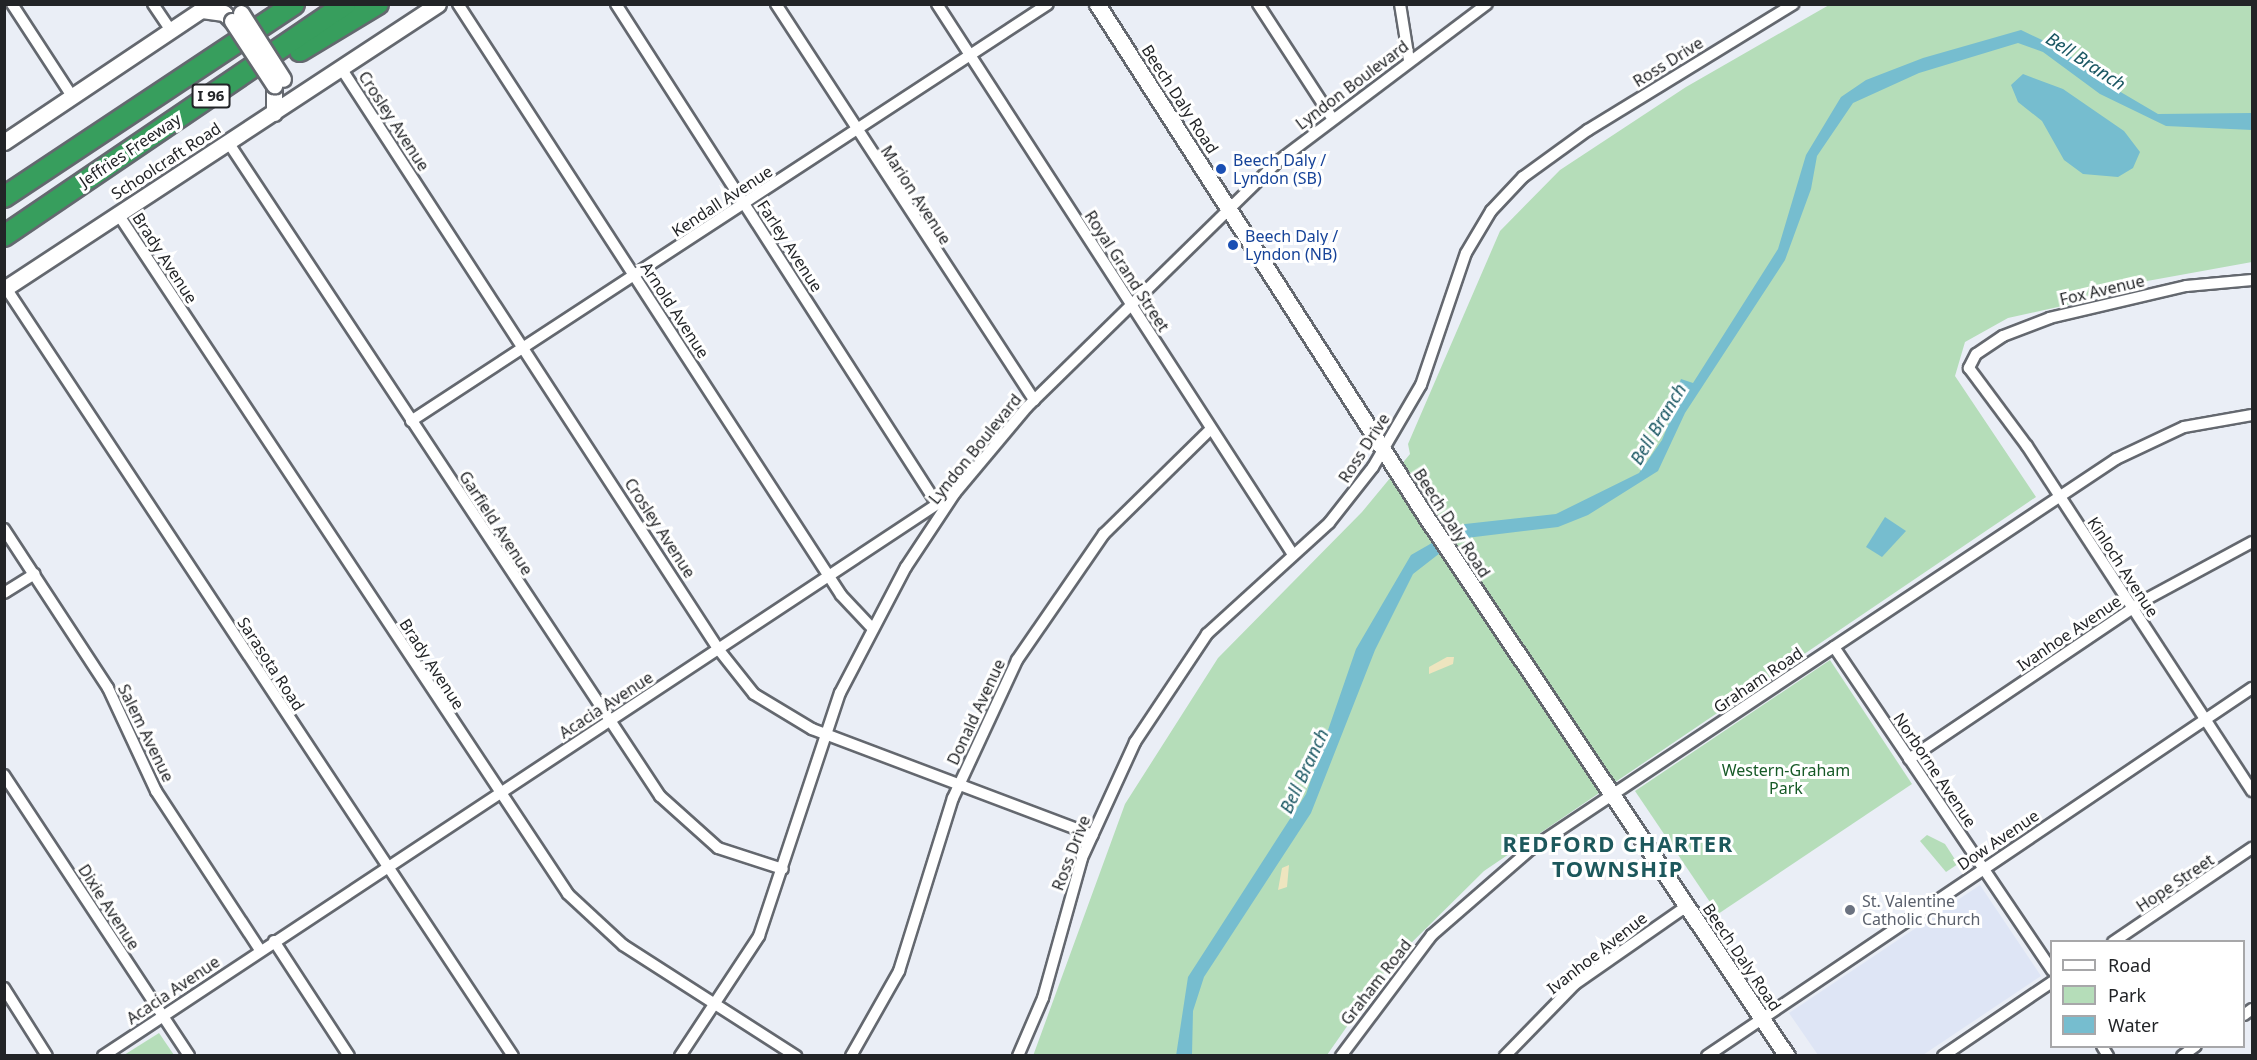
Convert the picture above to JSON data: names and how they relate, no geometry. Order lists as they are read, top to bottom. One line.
{"streets":{"highway":["I 96","Jeffries Freeway"],"main road":["Beech Daly Road","Schoolcraft Road"],"street":["Ross Drive","Lyndon Boulevard","Crosley Avenue","Marion Avenue","Kendall Avenue","Farley Avenue","Brady Avenue","Royal Grand Street","Fox Avenue","Arnold Avenue","Garfield Avenue","Kinloch Avenue","Ivanhoe Avenue","Sarasota Road","Graham Road","Acacia Avenue","Donald Avenue","Salem Avenue","Norborne Avenue","Dow Avenue","Hope Street","Dixie Avenue"]},"crossings":[["Ross Drive","Beech Daly Road"],["Ross Drive","Crosley Avenue"],["Ross Drive","Royal Grand Street"],["Lyndon Boulevard","Beech Daly Road"],["Lyndon Boulevard","Crosley Avenue"],["Lyndon Boulevard","Marion Avenue"],["Lyndon Boulevard","Brady Avenue"],["Lyndon Boulevard","Royal Grand Street"],["Lyndon Boulevard","Arnold Avenue"],["Lyndon Boulevard","Garfield Avenue"],["Lyndon Boulevard","Acacia Avenue"],["Beech Daly Road","Ivanhoe Avenue"],["Beech Daly Road","Graham Road"],["Beech Daly Road","Dow Avenue"],["Crosley Avenue","Schoolcraft Road"],["Crosley Avenue","Kendall Avenue"],["Crosley Avenue","Acacia Avenue"],["Crosley Avenue","Donald Avenue"],["Schoolcraft Road","Brady Avenue"],["Schoolcraft Road","Garfield Avenue"],["Schoolcraft Road","Sarasota Road"],["Marion Avenue","Kendall Avenue"],["Kendall Avenue","Farley Avenue"],["Kendall Avenue","Royal Grand Street"],["Kendall Avenue","Arnold Avenue"],["Kendall Avenue","Garfield Avenue"],["Farley Avenue","Acacia Avenue"],["Brady Avenue","Acacia Avenue"],["Royal Grand Street","Donald Avenue"],["Fox Avenue","Kinloch Avenue"],["Arnold Avenue","Acacia Avenue"],["Garfield Avenue","Acacia Avenue"],["Kinloch Avenue","Ivanhoe Avenue"],["Kinloch Avenue","Graham Road"],["Kinloch Avenue","Dow Avenue"],["Ivanhoe Avenue","Norborne Avenue"],["Sarasota Road","Acacia Avenue"],["Graham Road","Norborne Avenue"],["Acacia Avenue","Salem Avenue"],["Acacia Avenue","Dixie Avenue"],["Norborne Avenue","Dow Avenue"]],"districts":["REDFORD CHARTER TOWNSHIP"],"water":["Bell Branch"],"parks":["Western-Graham Park"],"places":["Beech Daly / Lyndon (SB)","Beech Daly / Lyndon (NB)","St. Valentine Catholic Church"],"legend":["Road","Park","Water"]}
